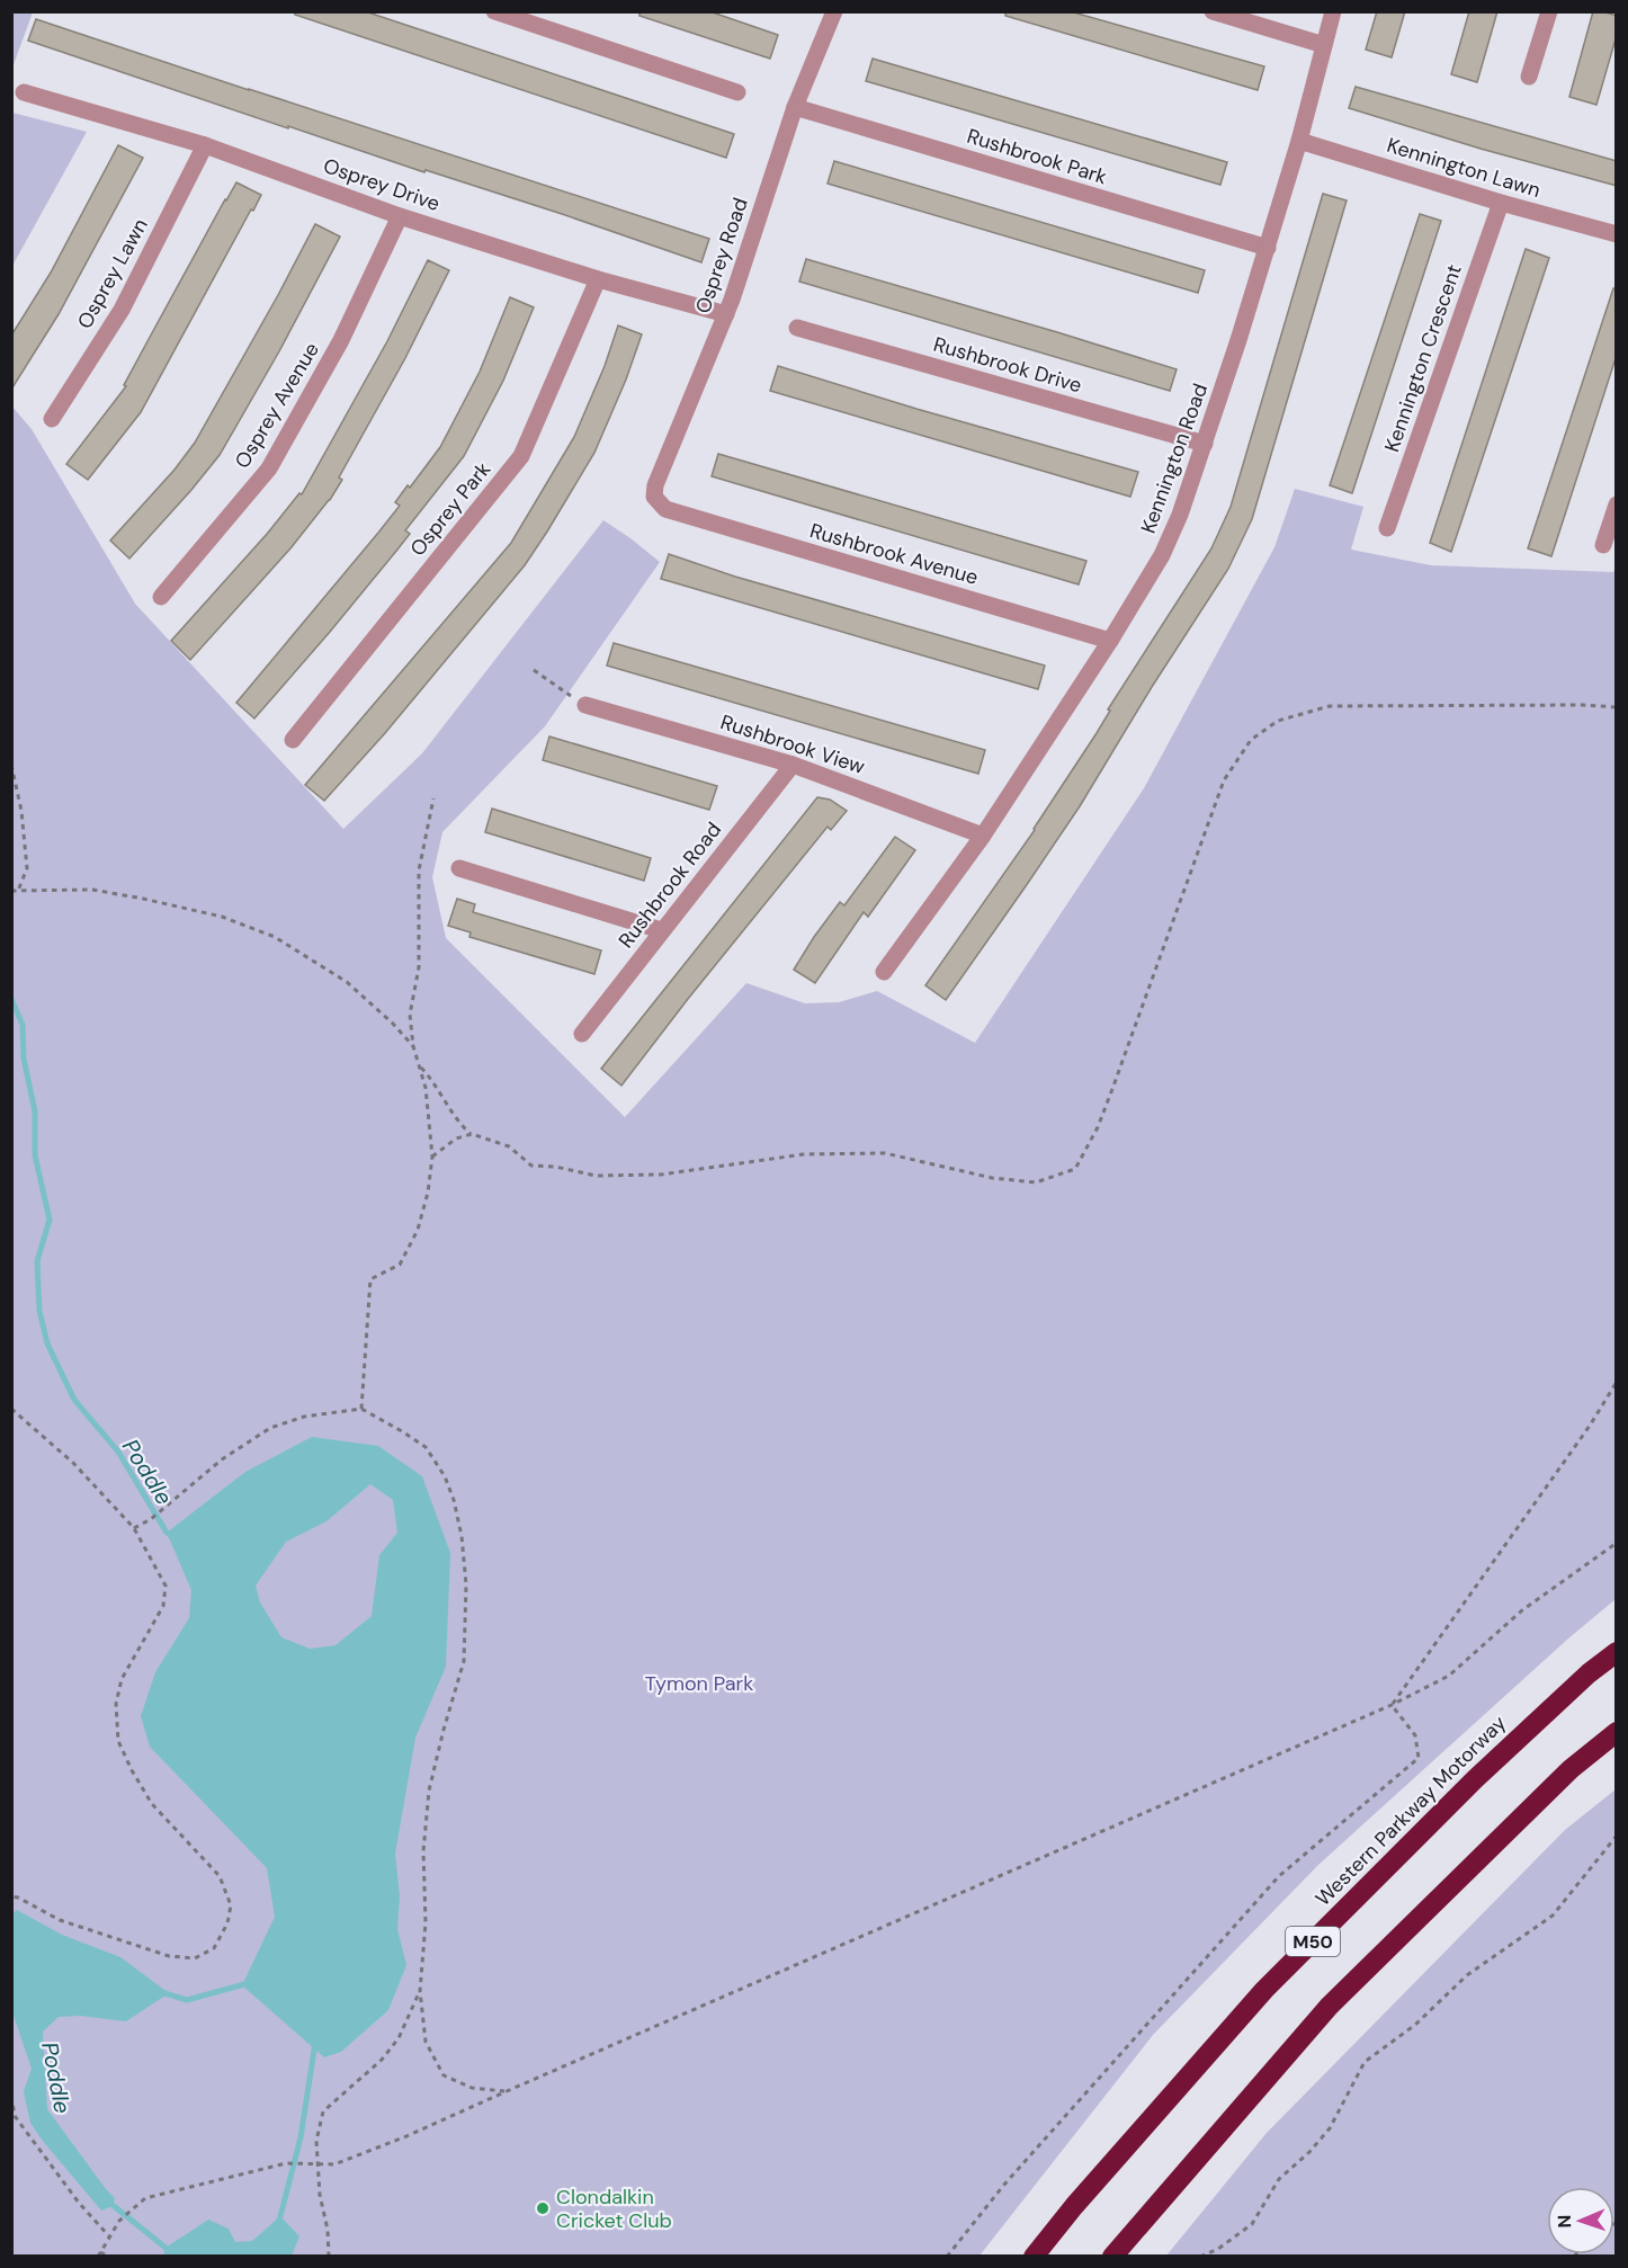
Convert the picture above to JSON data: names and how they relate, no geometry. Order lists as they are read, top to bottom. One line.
{"streets":{"highway":["Western Parkway Motorway","M50"],"street":["Rushbrook Park","Kennington Lawn","Osprey Drive","Osprey Road","Osprey Lawn","Kennington Crescent","Rushbrook Drive","Osprey Avenue","Kennington Road","Osprey Park","Rushbrook Avenue","Rushbrook View","Rushbrook Road"]},"crossings":[["Rushbrook Park","Osprey Road"],["Rushbrook Park","Kennington Road"],["Kennington Lawn","Kennington Crescent"],["Kennington Lawn","Kennington Road"],["Osprey Drive","Osprey Road"],["Osprey Drive","Osprey Lawn"],["Osprey Drive","Osprey Avenue"],["Osprey Drive","Osprey Park"],["Osprey Road","Rushbrook Avenue"],["Rushbrook Drive","Kennington Road"],["Kennington Road","Rushbrook Avenue"],["Kennington Road","Rushbrook View"],["Rushbrook View","Rushbrook Road"]],"water":["Poddle"],"parks":["Tymon Park"],"places":["Clondalkin Cricket Club"],"north":"left"}
